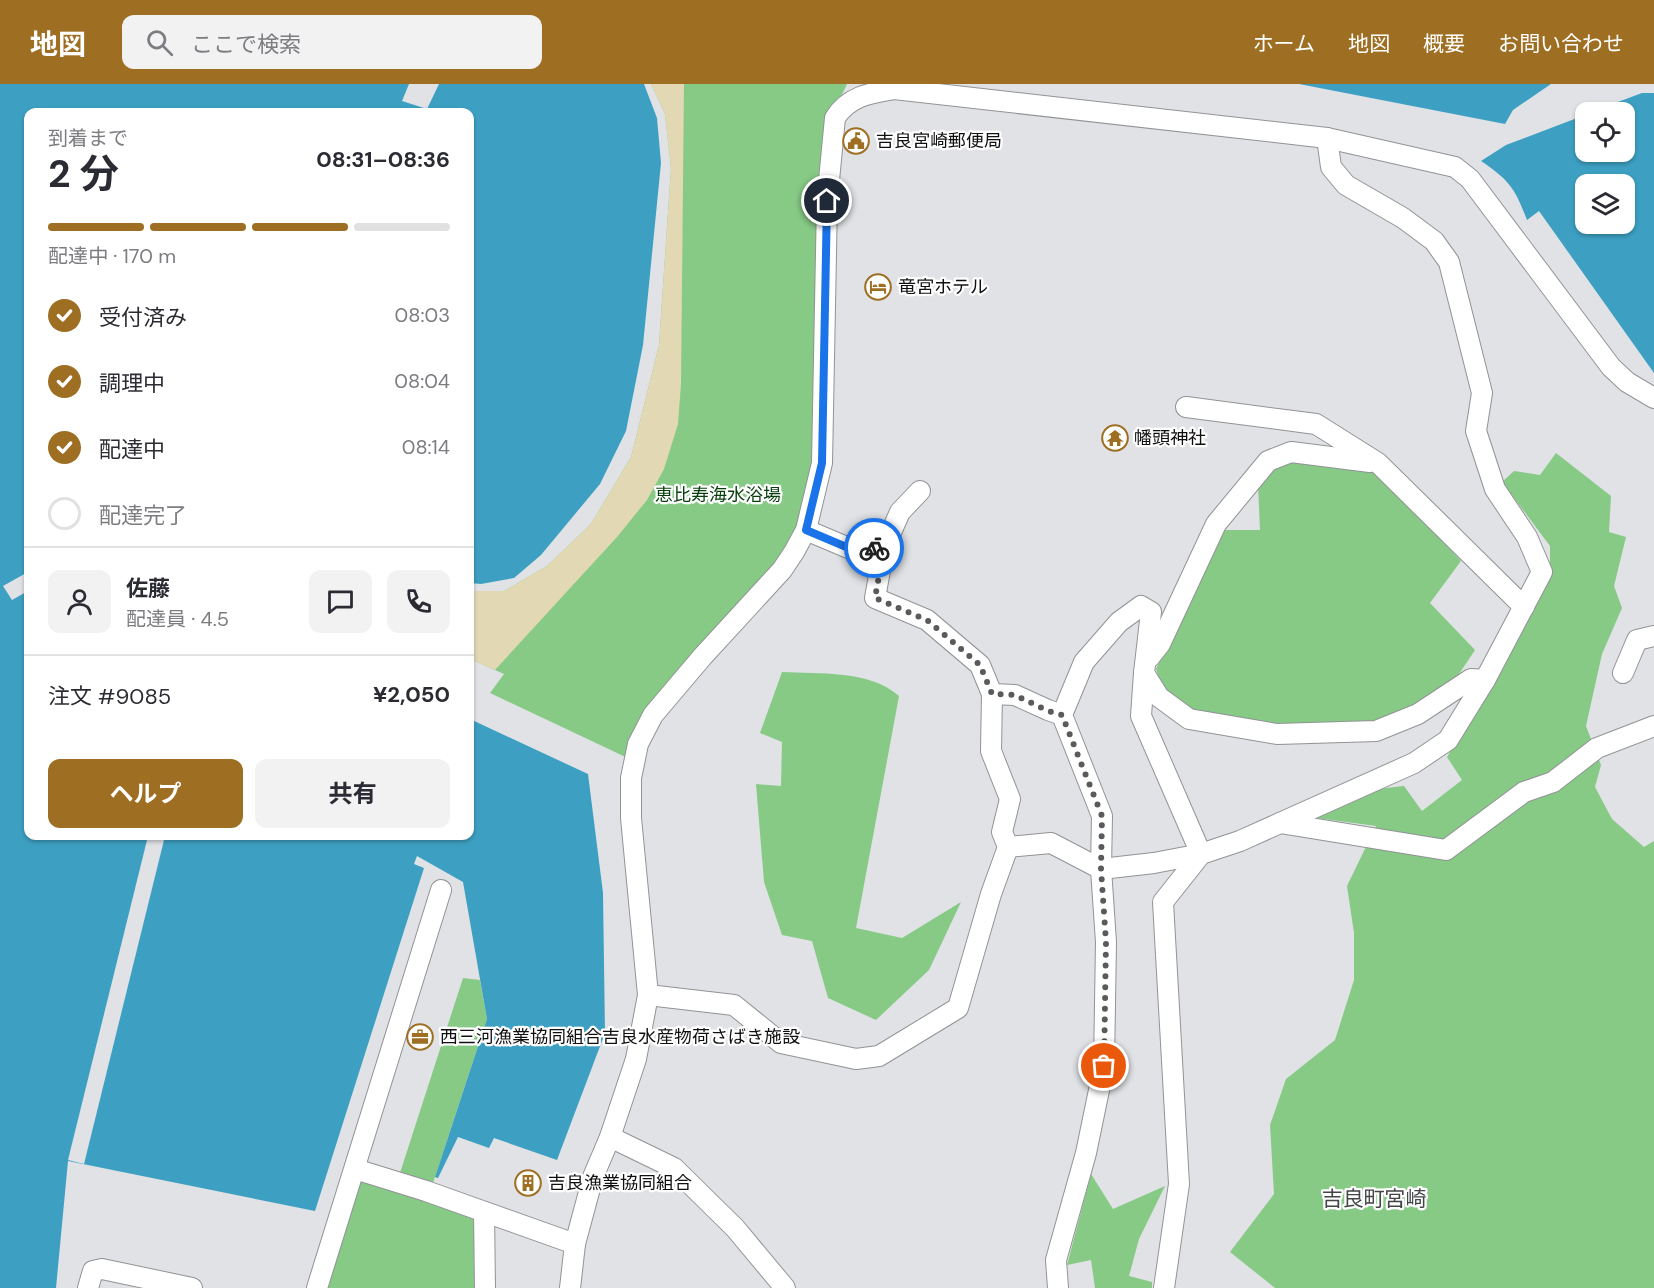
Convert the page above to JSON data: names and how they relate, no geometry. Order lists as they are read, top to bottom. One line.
{"districts":["吉良町宮崎"],"parks":["恵比寿海水浴場"],"places":{"public building":["吉良宮崎郵便局"],"hotel":["竜宮ホテル"],"temple":["幡頭神社"],"office":["西三河漁業協同組合吉良水産物荷さばき施設"],"building":["吉良漁業協同組合"]},"page":{"header":"地図","search":"ここで検索","nav":["ホーム","地図","概要","お問い合わせ"],"heading":["2 分","到着まで","08:31–08:36"],"panel":["佐藤","配達員 · 4.5","注文 #9085","¥2,050"],"bar":"配達中 · 170 m","list":[["受付済み","08:03"],["調理中","08:04"],["配達中","08:14"],"配達完了"],"buttons":["ヘルプ","共有"]}}
